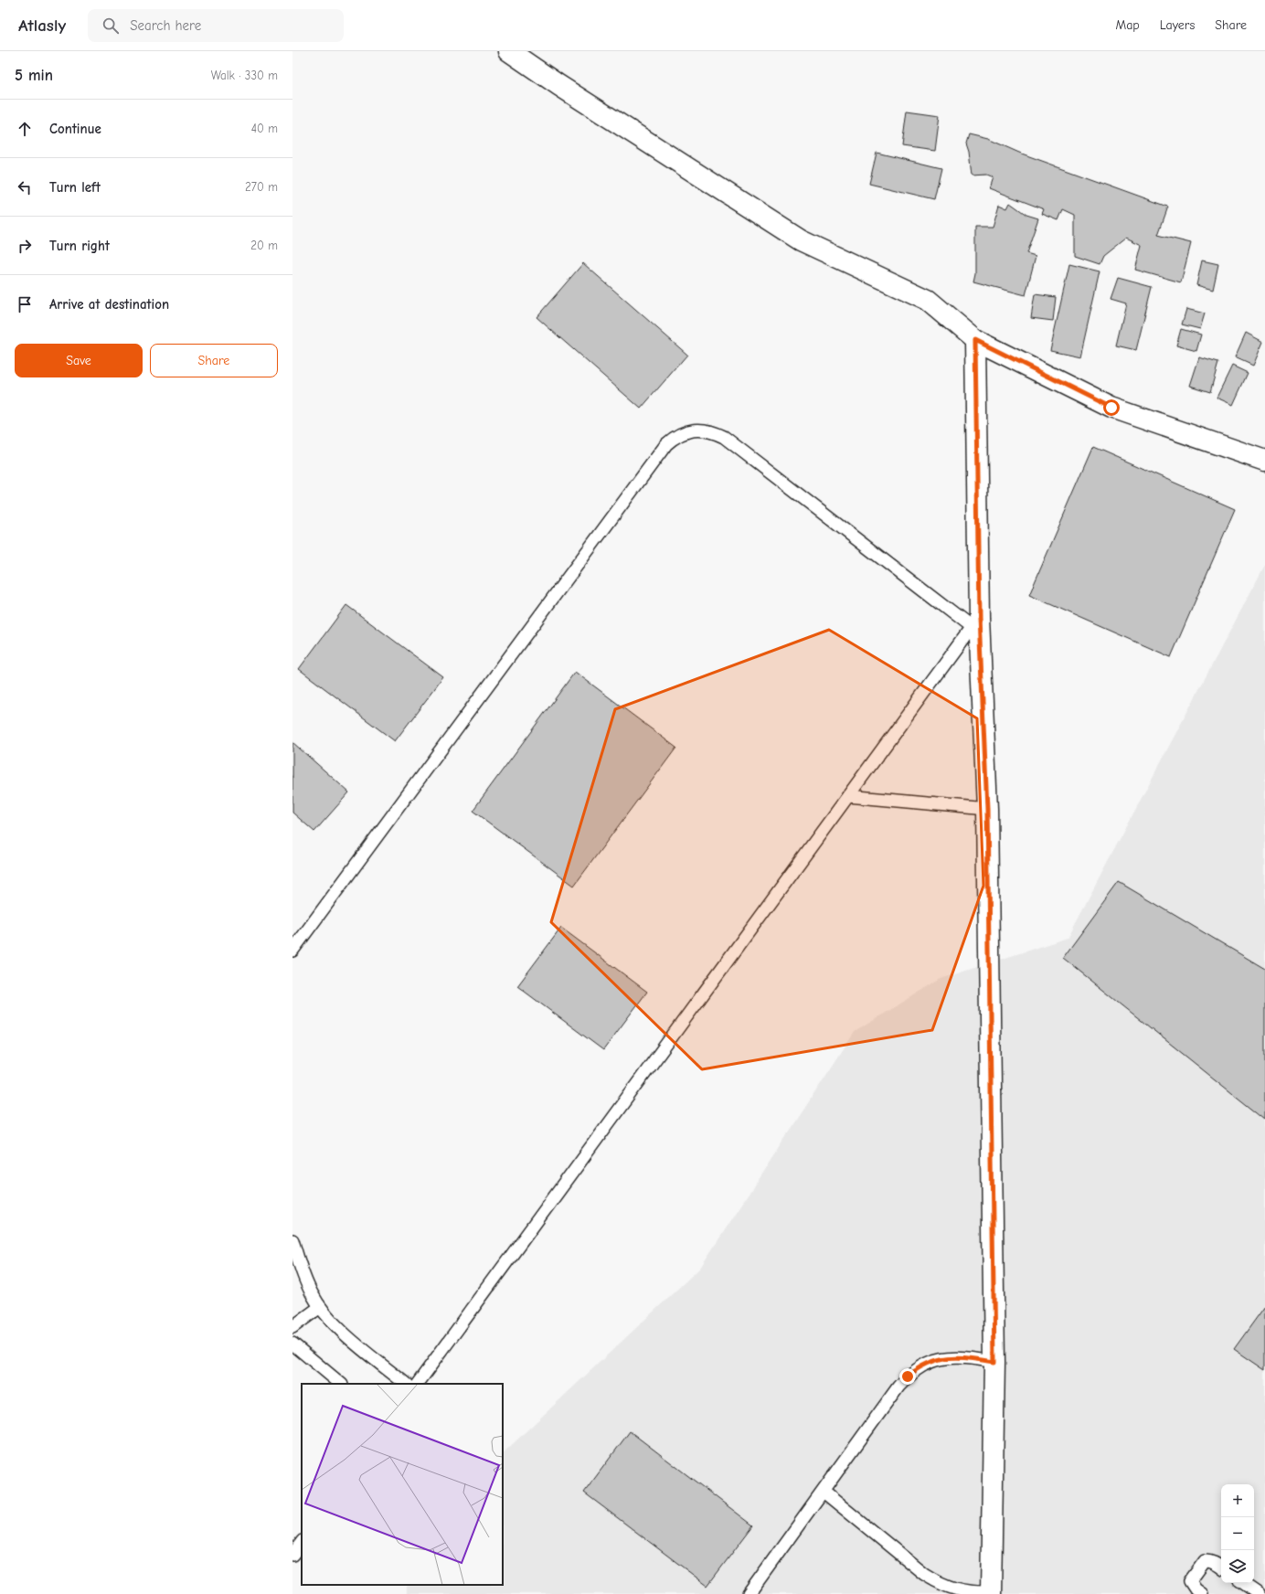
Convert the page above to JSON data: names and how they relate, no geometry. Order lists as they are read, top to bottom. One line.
{"page":{"header":"Atlasly","search":"Search here","nav":["Map","Layers","Share"],"heading":["5 min","Walk · 330 m"],"list":[["Continue","40 m"],["Turn left","270 m"],["Turn right","20 m"],"Arrive at destination"],"buttons":["Save","Share"],"map_buttons":["+","−"]}}
